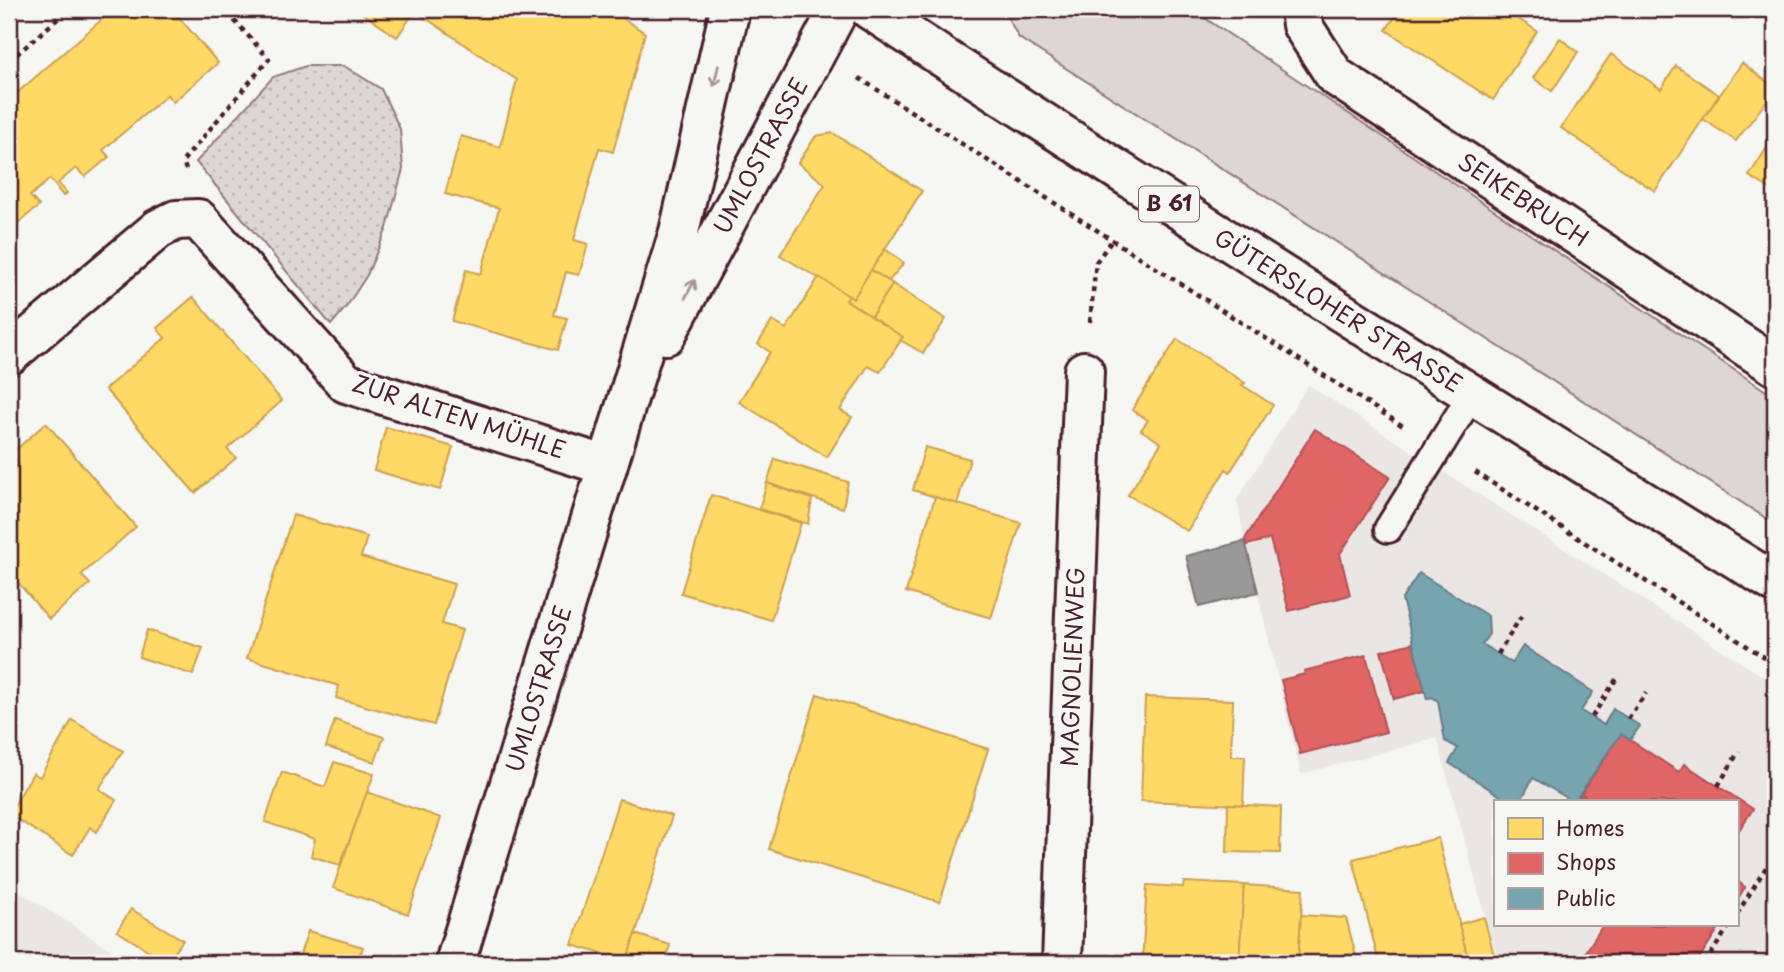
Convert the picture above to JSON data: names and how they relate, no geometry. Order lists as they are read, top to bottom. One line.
{"streets":{"street":["UMLOSTRASSE","SEIKEBRUCH","B 61","GÜTERSLOHER STRASSE","ZUR ALTEN MÜHLE","MAGNOLIENWEG"]},"crossings":[["UMLOSTRASSE","ZUR ALTEN MÜHLE"]],"legend":["Homes","Shops","Public"]}
